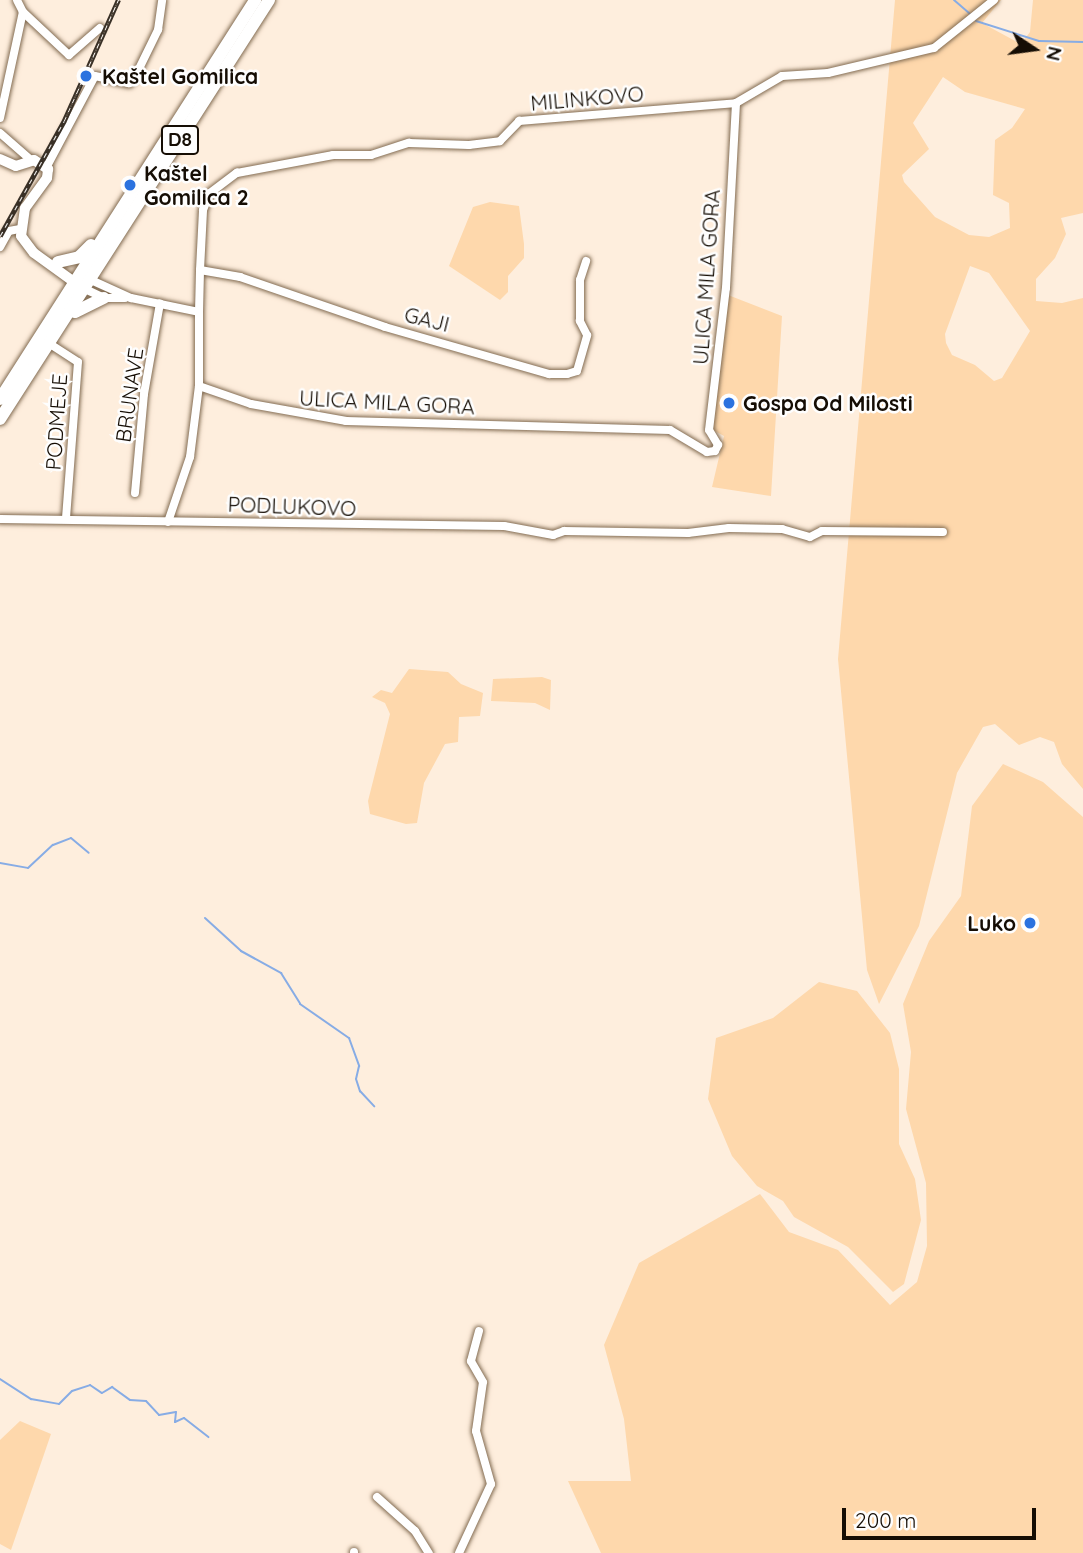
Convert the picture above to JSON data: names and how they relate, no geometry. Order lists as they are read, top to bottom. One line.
{"streets":{"main road":["D8"],"street":["MILINKOVO","ULICA MILA GORA","GAJI","BRUNAVE","PODMEJE","PODLUKOVO"]},"crossings":[["MILINKOVO","ULICA MILA GORA"],["MILINKOVO","GAJI"],["D8","PODMEJE"],["PODMEJE","PODLUKOVO"]],"places":["Kaštel Gomilica","Kaštel Gomilica 2","Gospa Od Milosti","Luko"],"scale_bar":"200 m","north":"right"}
